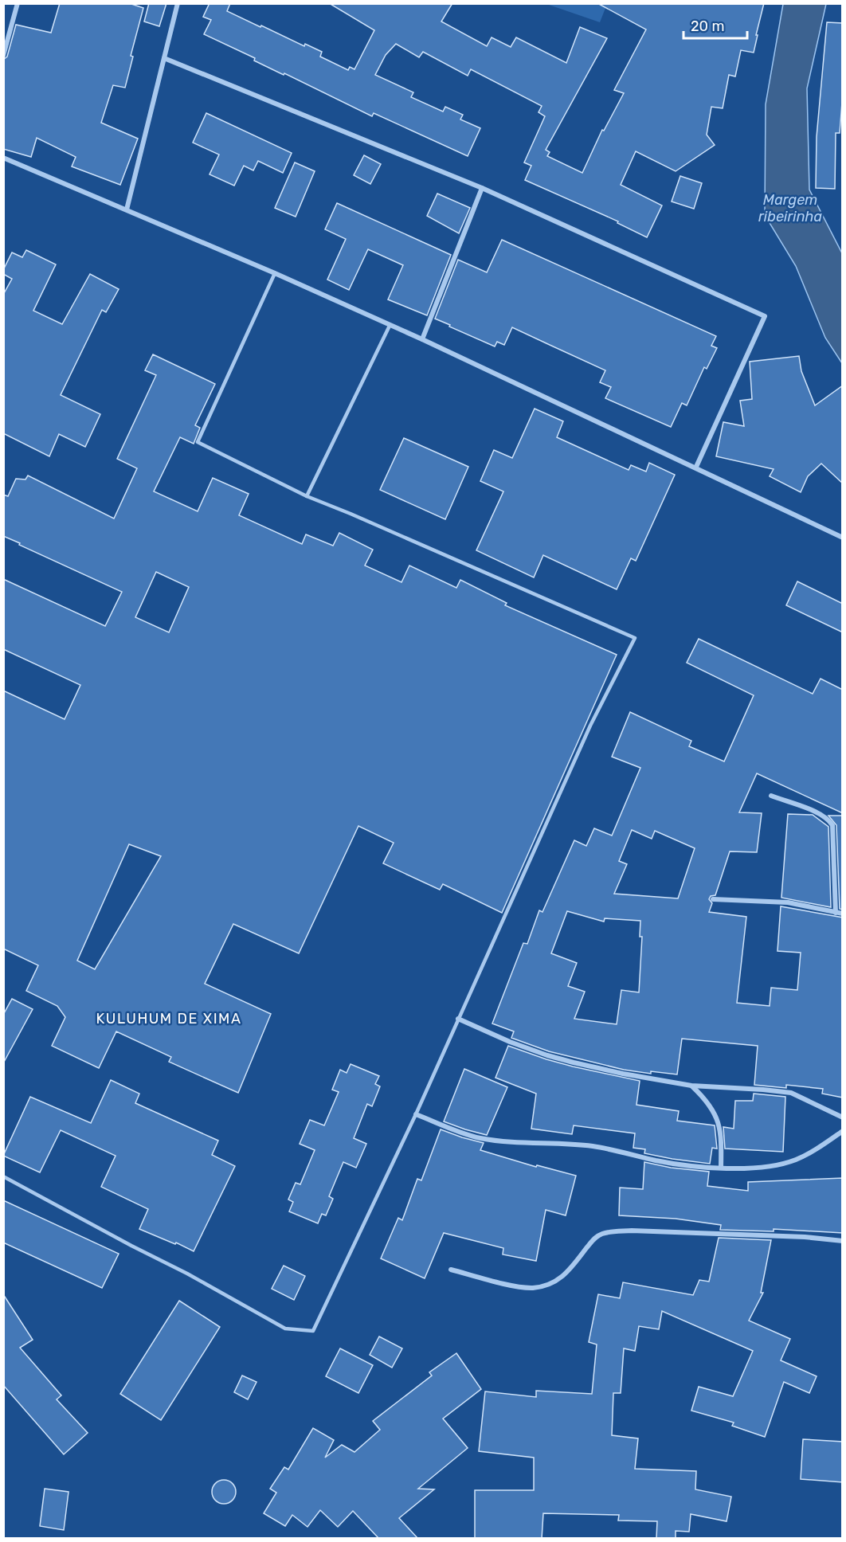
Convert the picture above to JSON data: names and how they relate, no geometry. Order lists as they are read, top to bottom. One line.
{"districts":["KULUHUM DE XIMA"],"water":["Margem ribeirinha"],"scale_bar":"20 m"}
